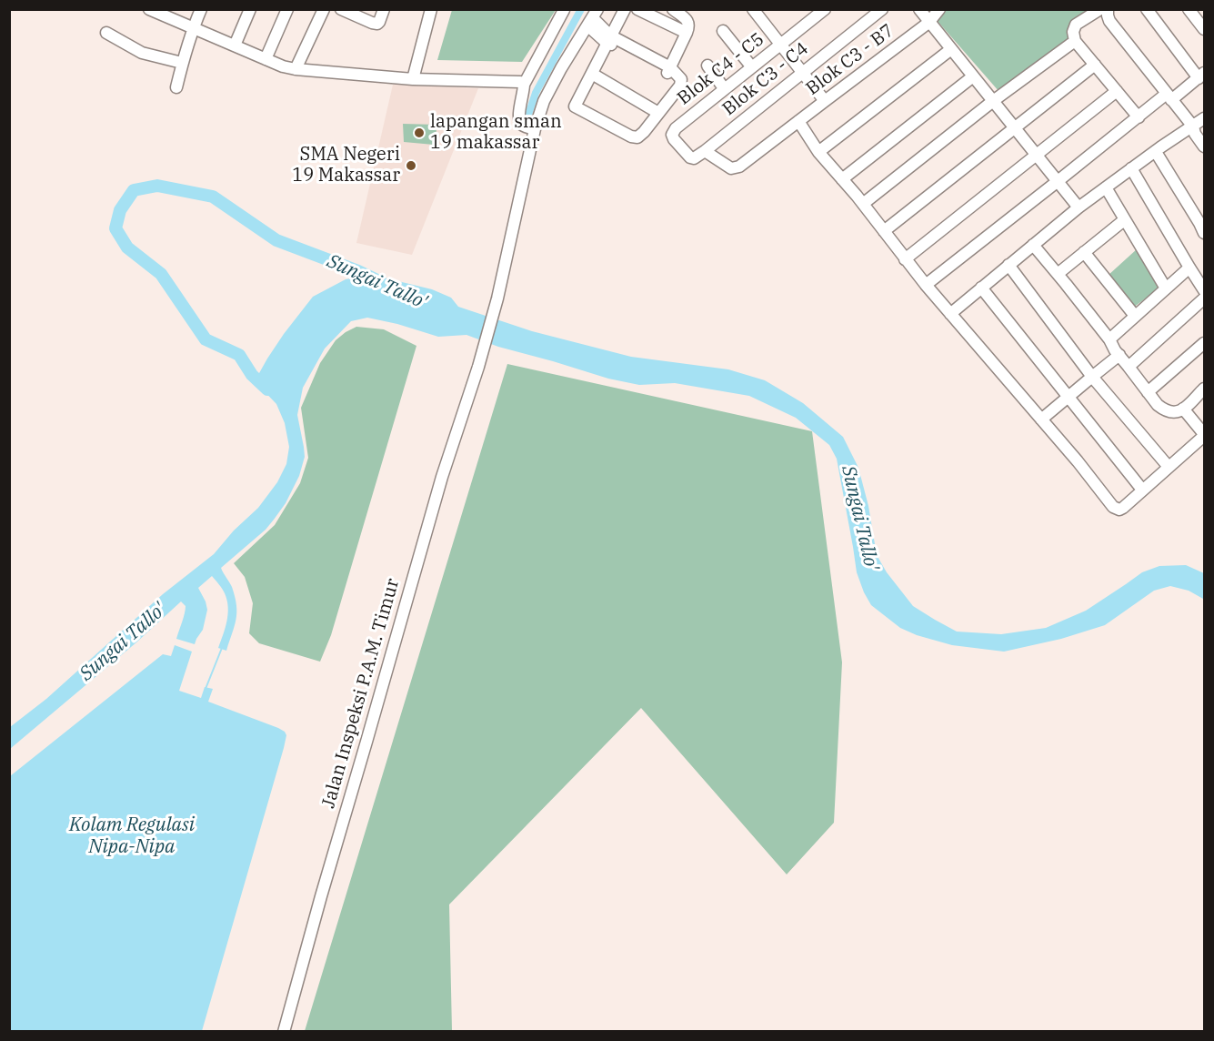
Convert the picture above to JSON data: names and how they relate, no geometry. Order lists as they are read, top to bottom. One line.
{"streets":{"street":["Blok C3 - B7","Blok C4 - C5","Blok C3 - C4","Jalan Inspeksi P.A.M. Timur"]},"crossings":[["Blok C3 - B7","Blok C4 - C5"],["Blok C3 - B7","Blok C3 - C4"],["Blok C4 - C5","Blok C3 - C4"]],"water":["Sungai Tallo'","Kolam Regulasi Nipa-Nipa"],"places":["lapangan sman 19 makassar","SMA Negeri 19 Makassar"]}
